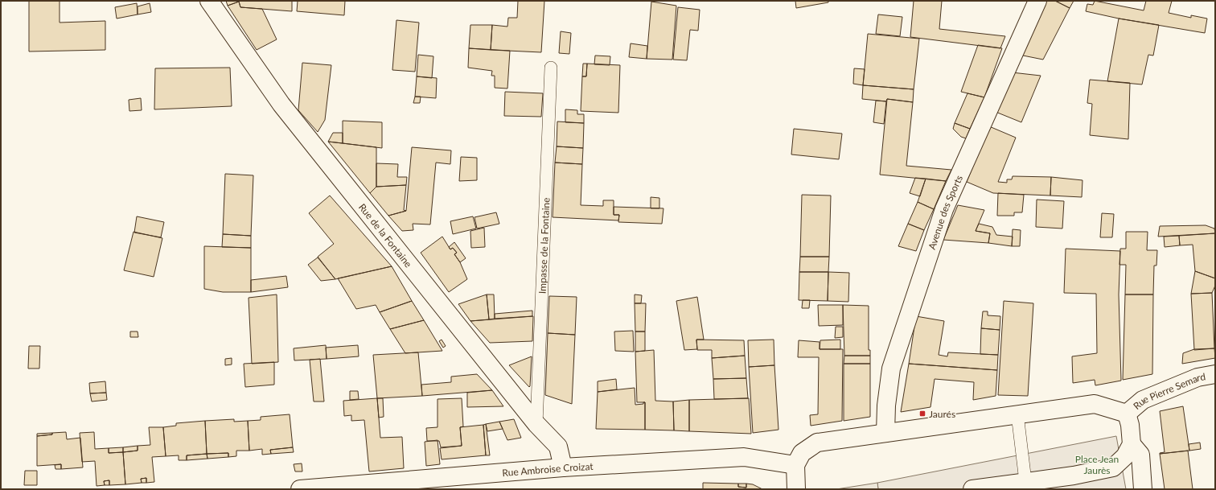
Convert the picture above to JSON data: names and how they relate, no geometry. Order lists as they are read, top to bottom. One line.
{"streets":{"street":["Avenue des Sports","Rue de la Fontaine","Rue Pierre Semard","Rue Ambroise Croizat"],"lane":["Impasse de la Fontaine"]},"crossings":[["Rue de la Fontaine","Impasse de la Fontaine"],["Rue de la Fontaine","Rue Ambroise Croizat"]],"parks":["Place Jean Jaurès"],"places":{"transit":["Jaurés"]}}
